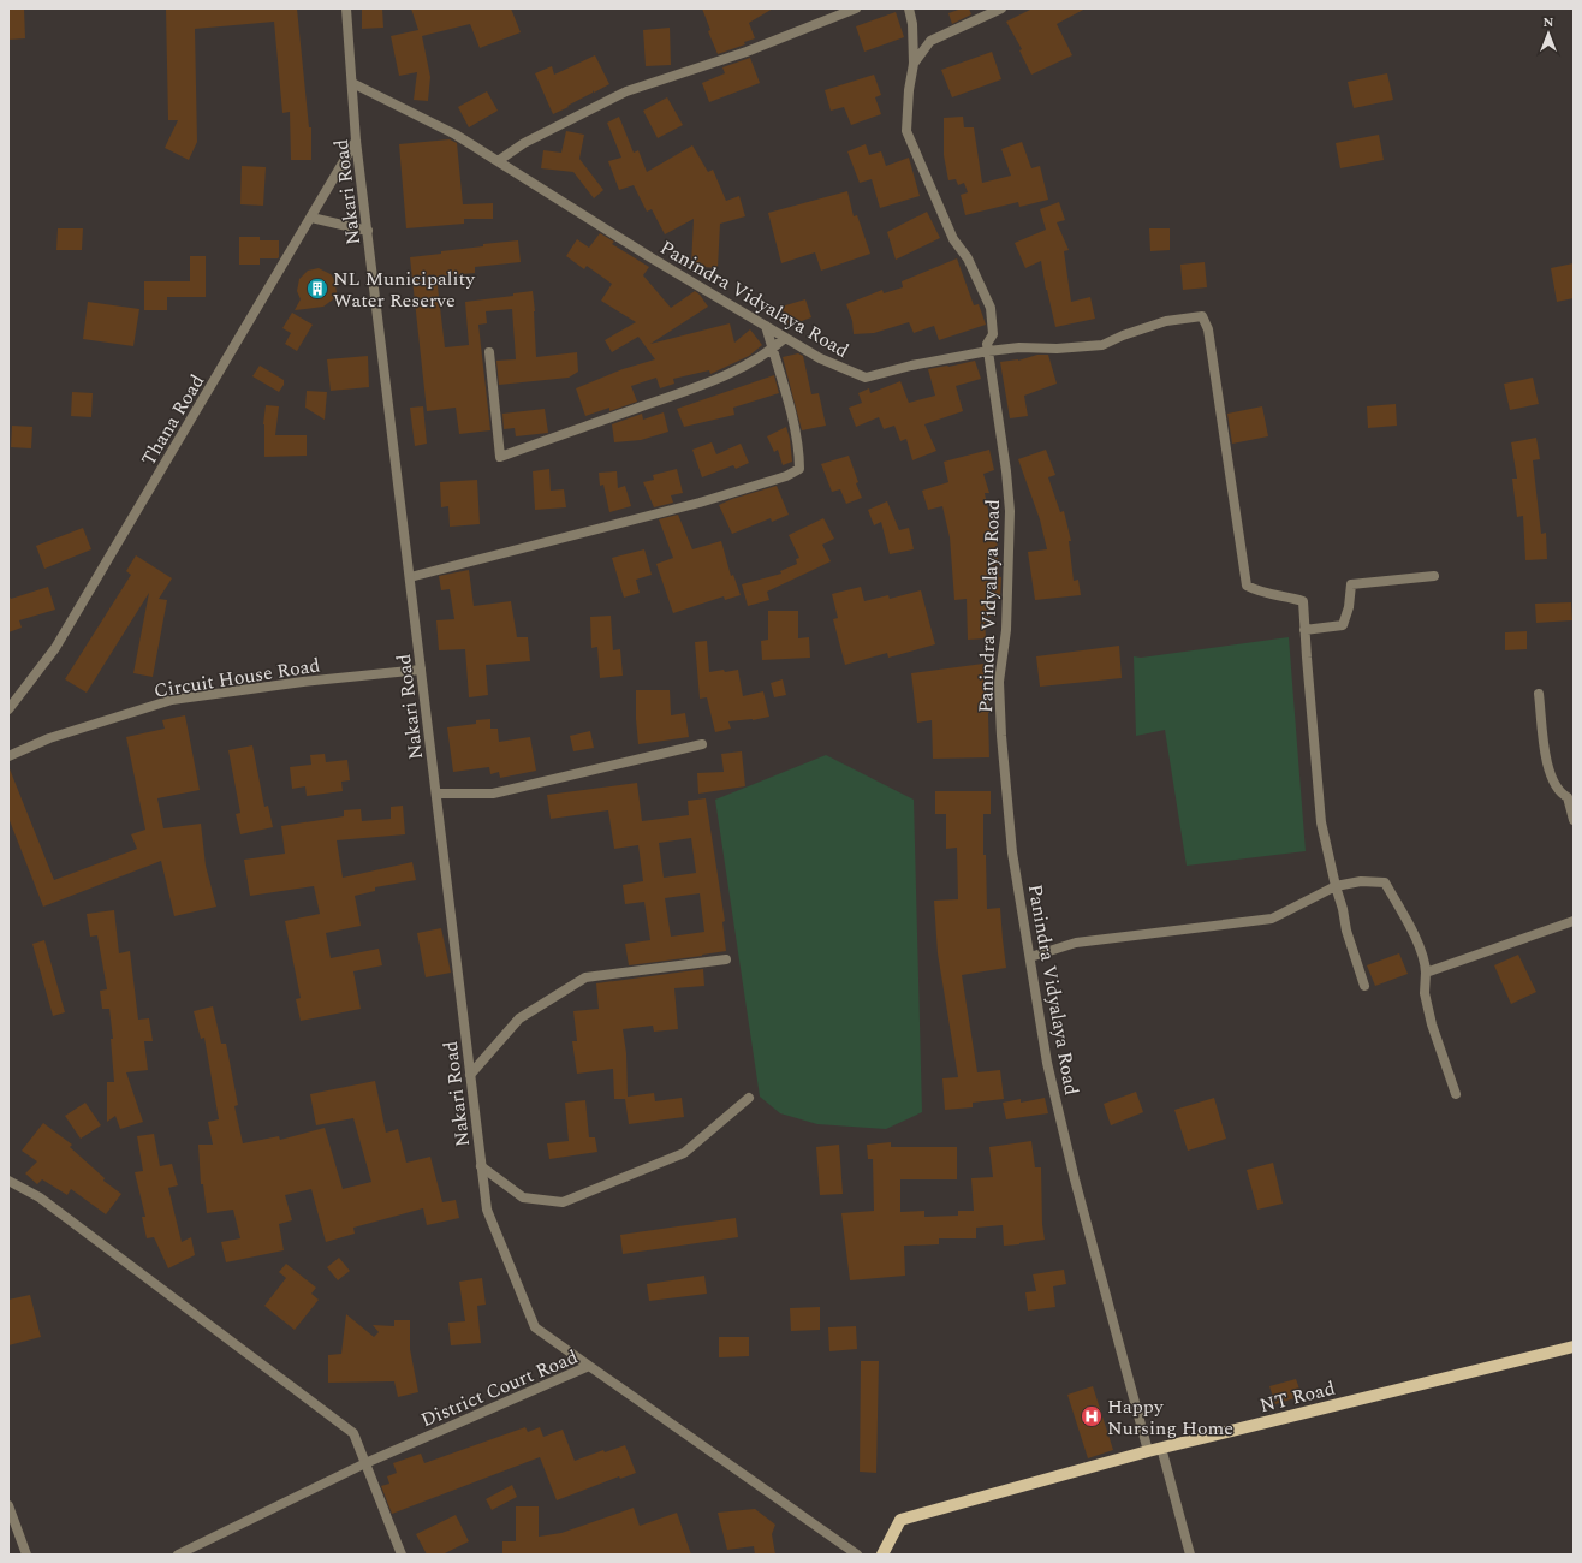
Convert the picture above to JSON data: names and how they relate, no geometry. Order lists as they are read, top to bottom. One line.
{"streets":{"main road":["NT Road"],"street":["Nakari Road","Panindra Vidyalaya Road","Thana Road","Circuit House Road","District Court Road"]},"crossings":[["Nakari Road","Panindra Vidyalaya Road"],["Nakari Road","Thana Road"],["Nakari Road","Circuit House Road"],["Nakari Road","District Court Road"],["Panindra Vidyalaya Road","NT Road"]],"places":{"building":["NL Municipality Water Reserve"],"hospital":["Happy Nursing Home"]},"north":"top"}
